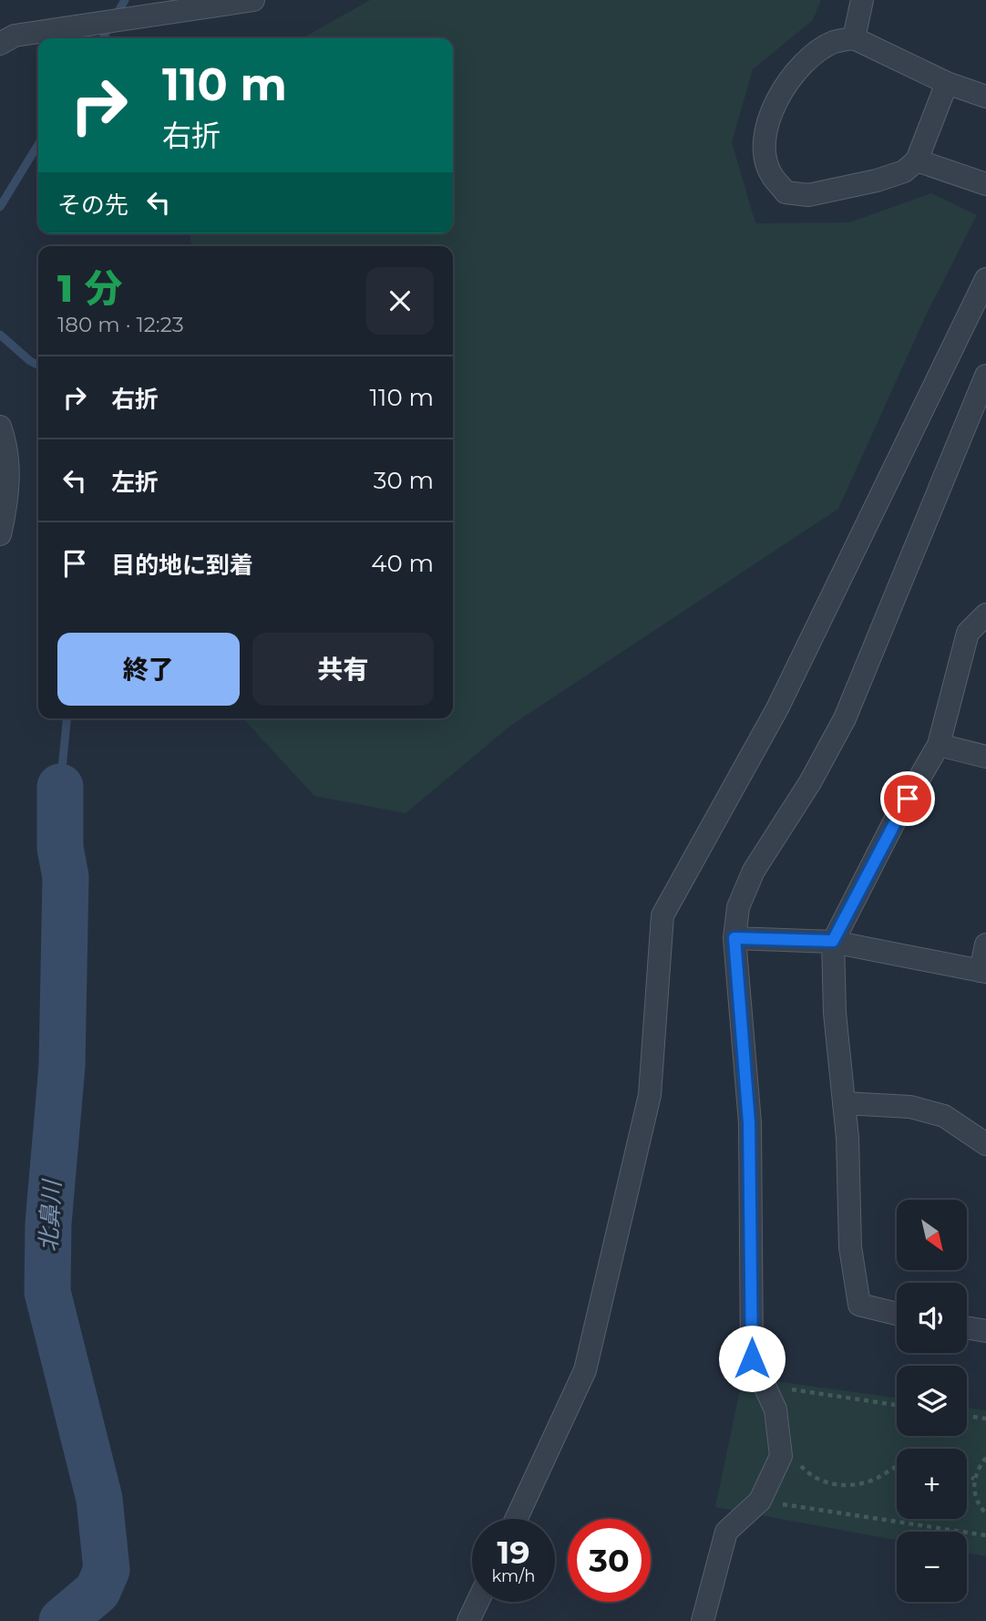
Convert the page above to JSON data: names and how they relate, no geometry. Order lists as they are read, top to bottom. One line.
{"water":["北鼻川"],"north":"bottom right","page":{"turn":["110 m","右折"],"then":"その先","heading":["1 分","180 m · 12:23"],"list":[{"name":"右折","value":"110 m"},{"name":"左折","value":"30 m"},{"name":"目的地に到着","value":"40 m"}],"buttons":["終了","共有"],"map_buttons":["+","−"],"speed":"19 km/h","limit":"30"}}
